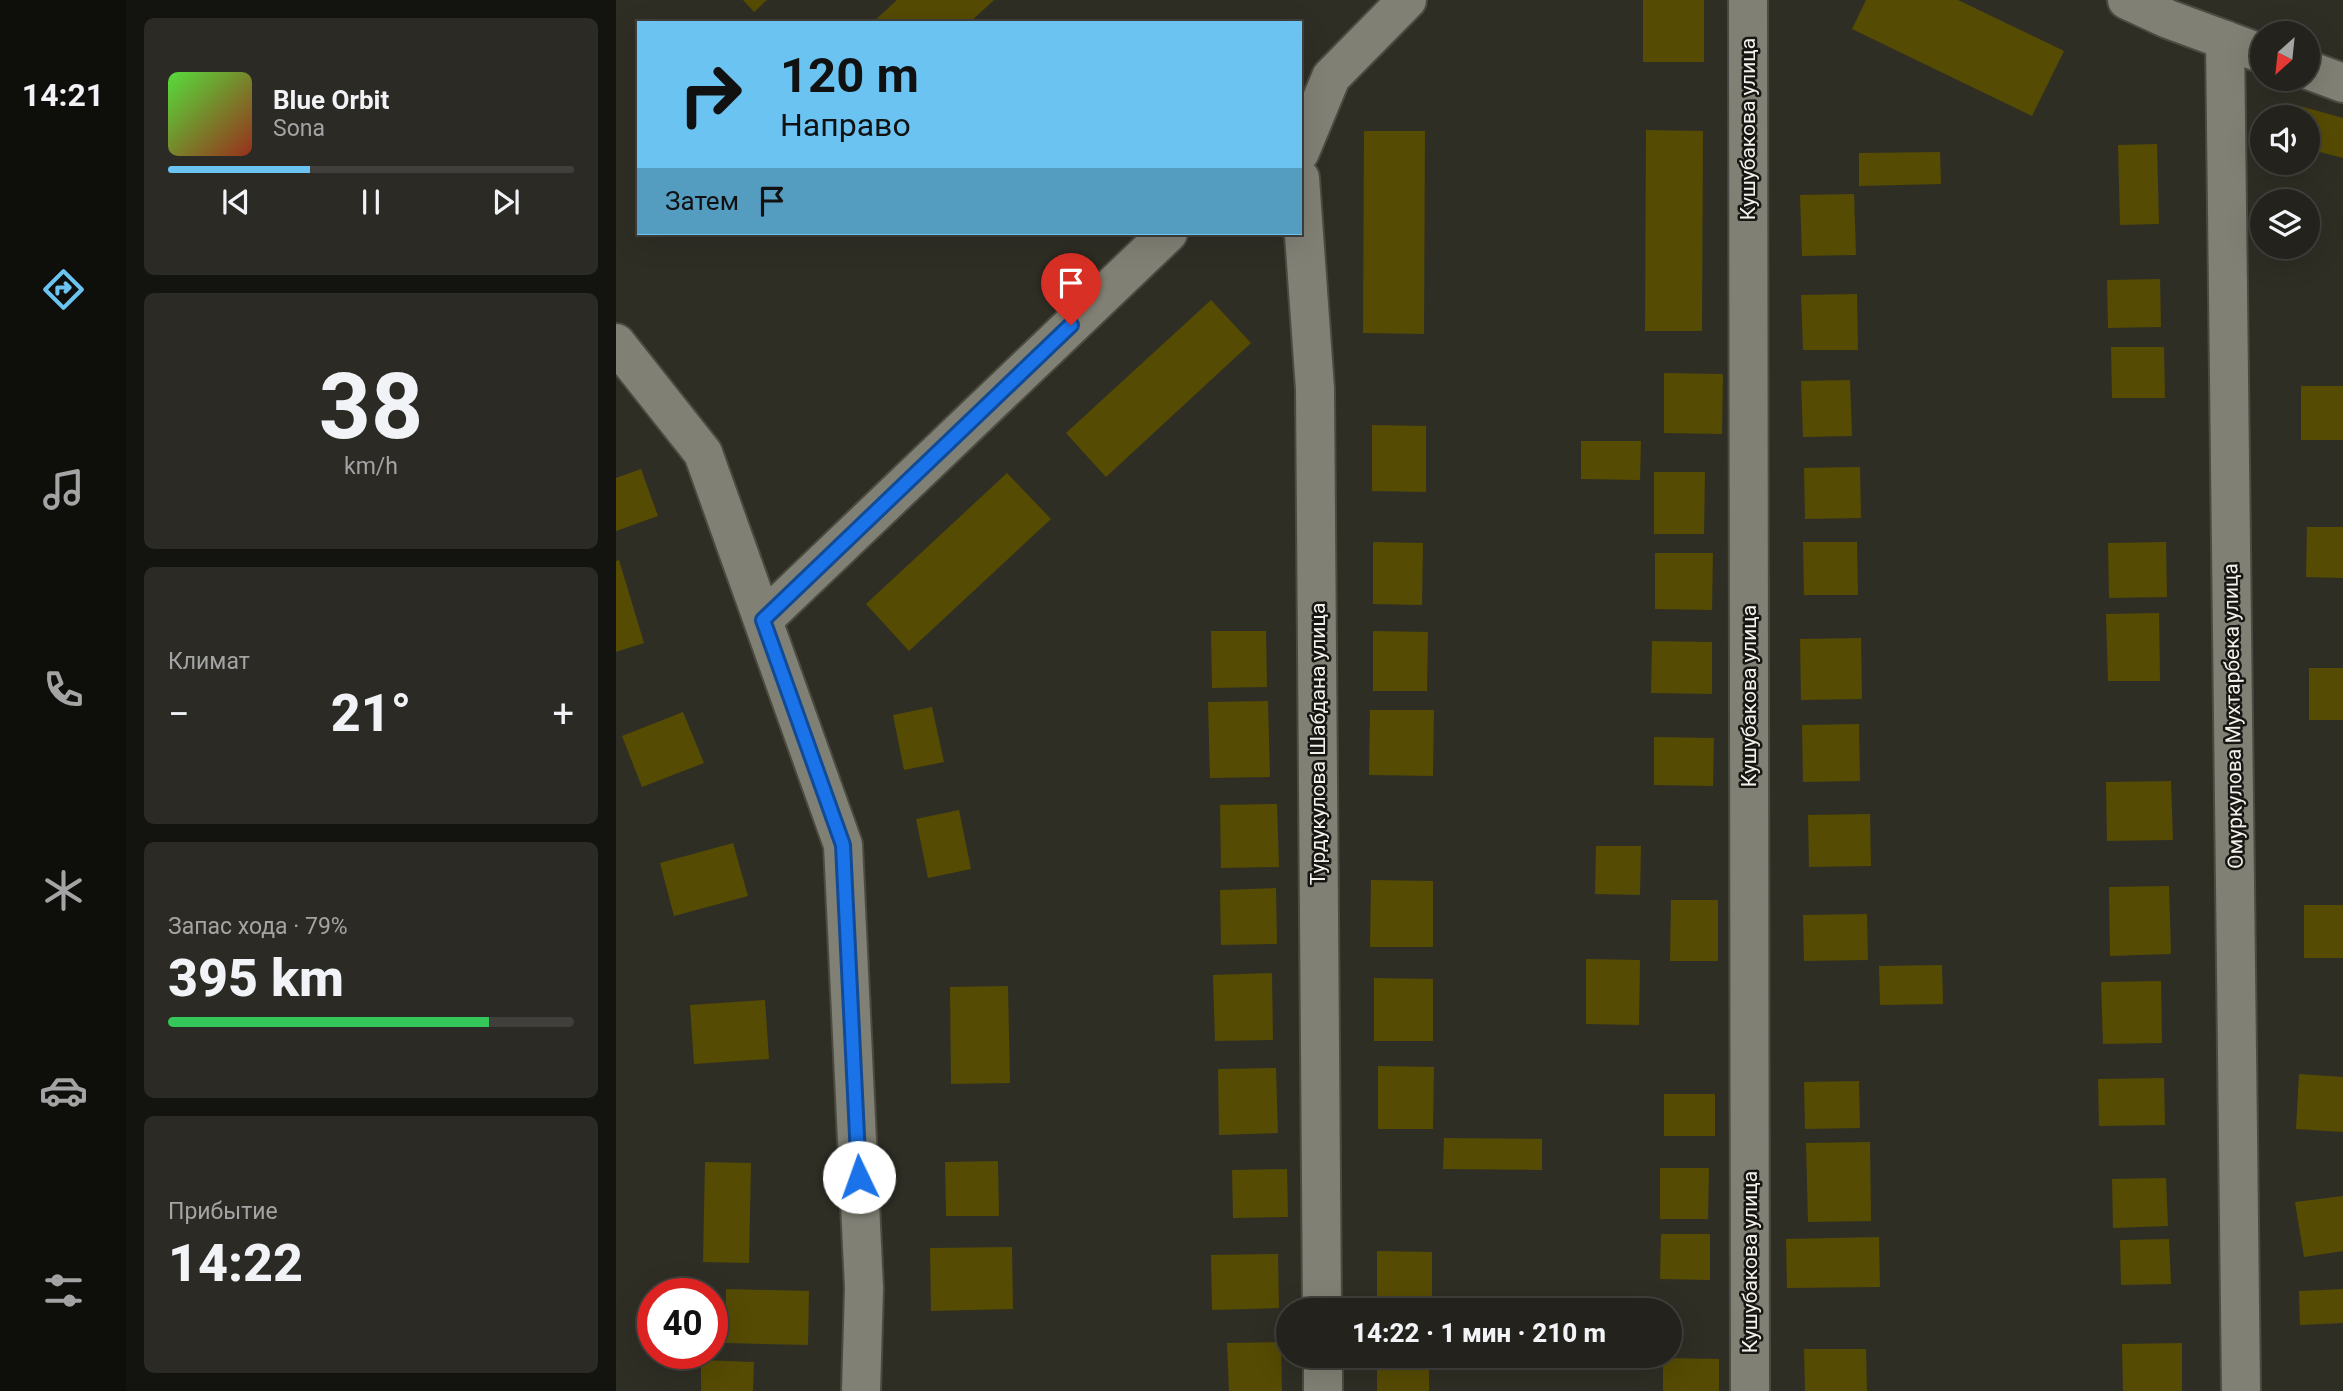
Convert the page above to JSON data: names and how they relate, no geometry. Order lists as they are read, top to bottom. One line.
{"streets":{"street":["Кушубакова улица","Омуркулова Мухтарбека улица","Турдукулова Шабдана улица"]},"north":"bottom left","page":{"tabs":"14:21","turn":["120 m","Направо"],"song":["Blue Orbit","Sona"],"then":"Затем","tile":[["38","km/h"],"Климат",["Запас хода · 79%","395 km"],["Прибытие","14:22"]],"heat":["−","21°","+"],"limit":"40","trip":"14:22 · 1 мин · 210 m"}}
